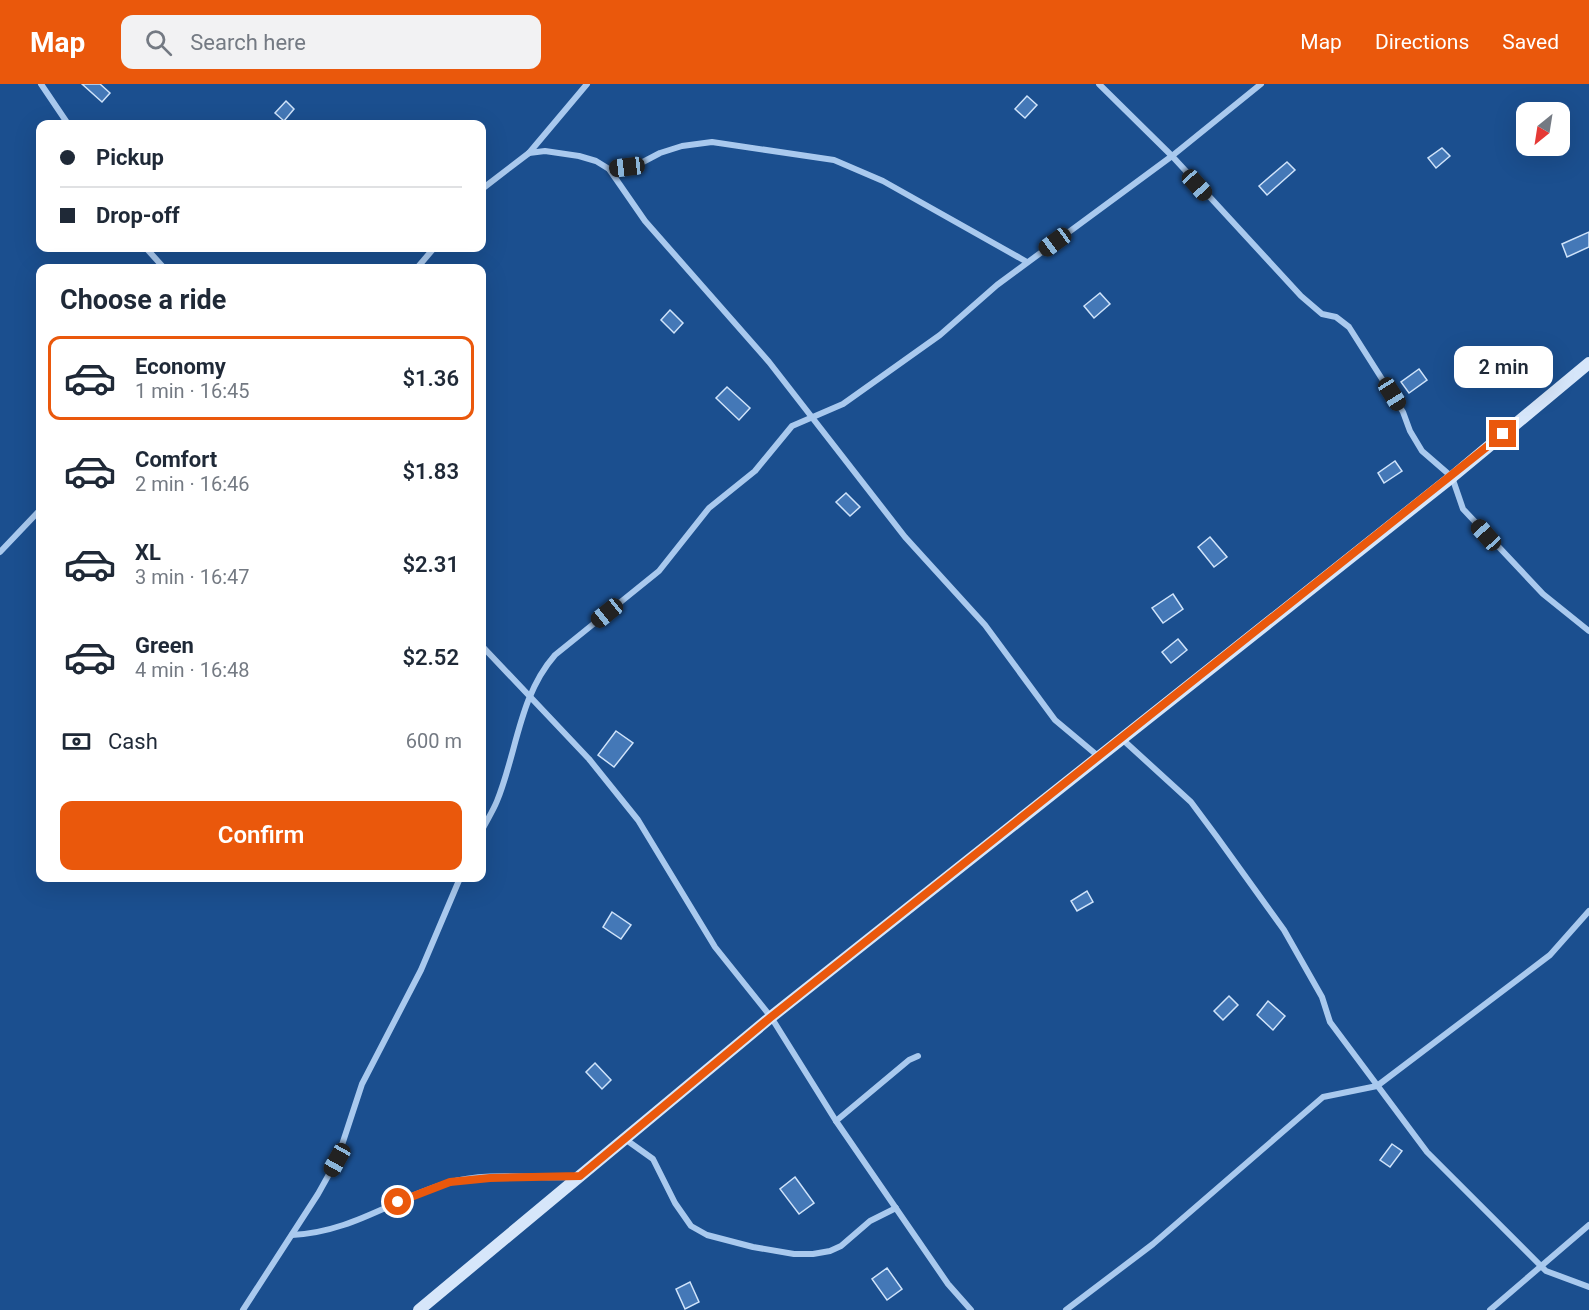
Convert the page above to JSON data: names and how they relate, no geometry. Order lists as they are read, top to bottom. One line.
{"north":"bottom left","page":{"header":"Map","search":"Search here","nav":["Map","Directions","Saved"],"banner":["Pickup","Drop-off"],"heading":"Choose a ride","list":[{"name":"Economy","note":"1 min · 16:45","value":"$1.36"},{"name":"Comfort","note":"2 min · 16:46","value":"$1.83"},{"name":"XL","note":"3 min · 16:47","value":"$2.31"},{"name":"Green","note":"4 min · 16:48","value":"$2.52"}],"bubble":"2 min","pay":["Cash","600 m"],"buttons":"Confirm"}}
